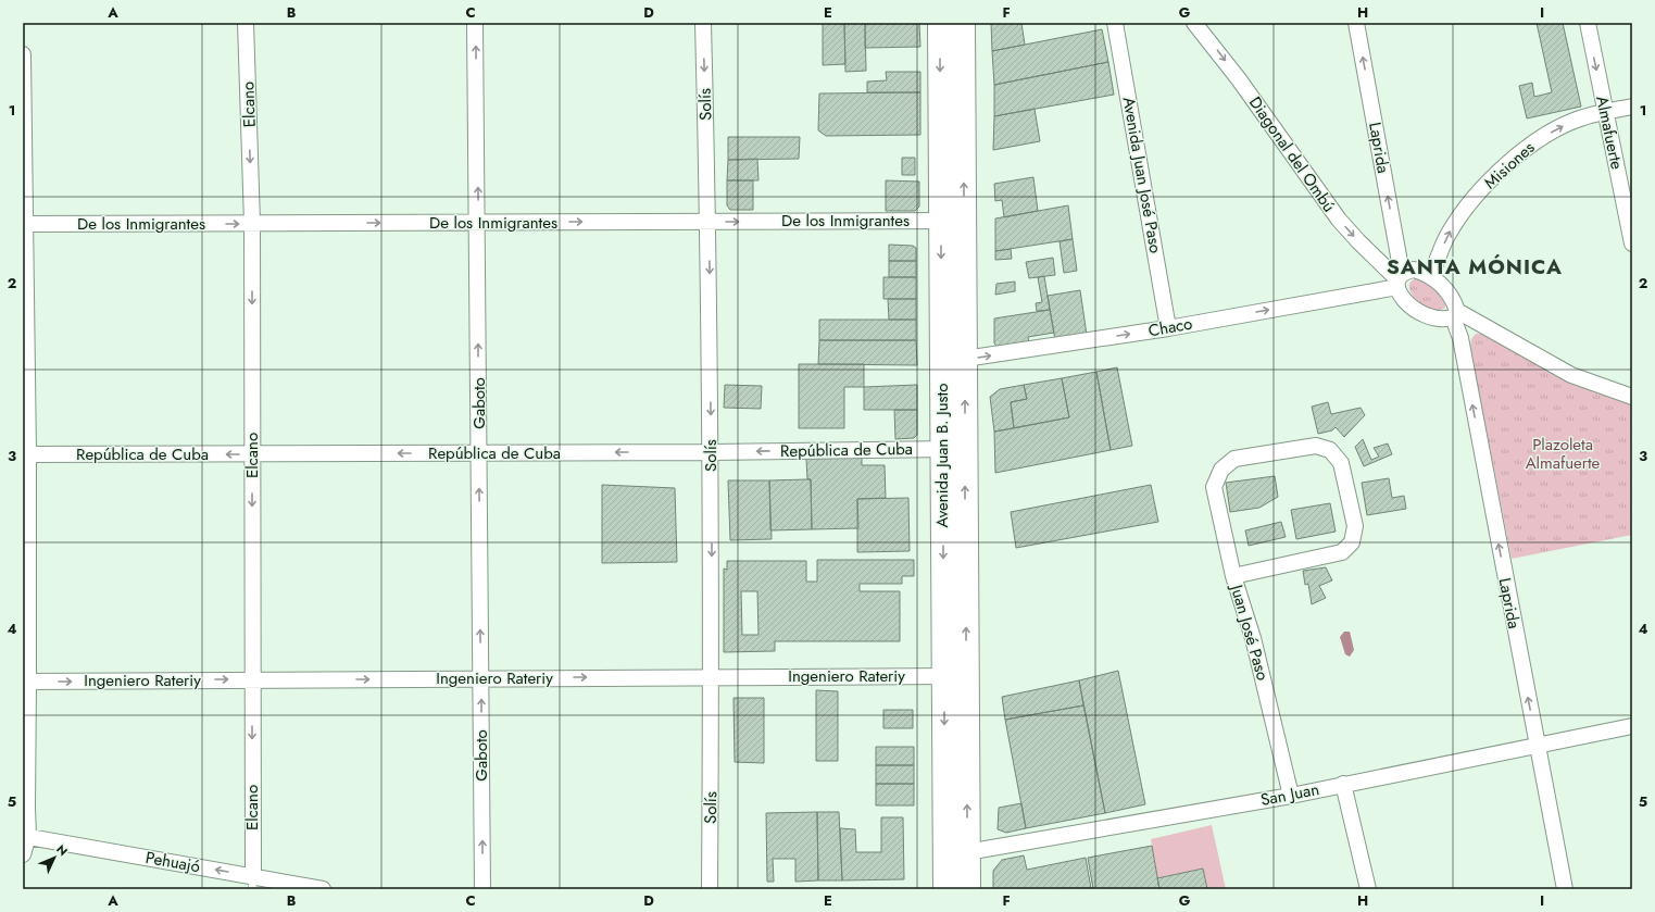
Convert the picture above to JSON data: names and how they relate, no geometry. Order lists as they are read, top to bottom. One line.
{"streets":{"main road":["Avenida Juan B. Justo"],"street":["Elcano","Solís","Almafuerte","Laprida","Diagonal del Ombú","Misiones","Avenida Juan José Paso","De los Inmigrantes","Chaco","Gaboto","República de Cuba","Juan José Paso","Ingeniero Rateriy","San Juan","Pehuajó"]},"crossings":[["Elcano","De los Inmigrantes"],["Elcano","República de Cuba"],["Elcano","Ingeniero Rateriy"],["Elcano","Pehuajó"],["Solís","De los Inmigrantes"],["Solís","República de Cuba"],["Solís","Ingeniero Rateriy"],["Almafuerte","Misiones"],["Laprida","Diagonal del Ombú"],["Laprida","Chaco"],["Laprida","San Juan"],["Diagonal del Ombú","Chaco"],["Avenida Juan José Paso","Chaco"],["De los Inmigrantes","Gaboto"],["De los Inmigrantes","Avenida Juan B. Justo"],["Chaco","Avenida Juan B. Justo"],["Gaboto","República de Cuba"],["Gaboto","Ingeniero Rateriy"],["República de Cuba","Avenida Juan B. Justo"],["Avenida Juan B. Justo","Ingeniero Rateriy"],["Avenida Juan B. Justo","San Juan"],["Juan José Paso","San Juan"]],"one_way":["Elcano","Solís","Almafuerte","Laprida","Diagonal del Ombú","Misiones","De los Inmigrantes","Chaco","Gaboto","República de Cuba","Ingeniero Rateriy","Pehuajó"],"districts":["SANTA MÓNICA"],"parks":["Plazoleta Almafuerte"],"north":"top right","grid":{"columns":["A","B","C","D","E","F","G","H","I"],"rows":["1","2","3","4","5"]}}
